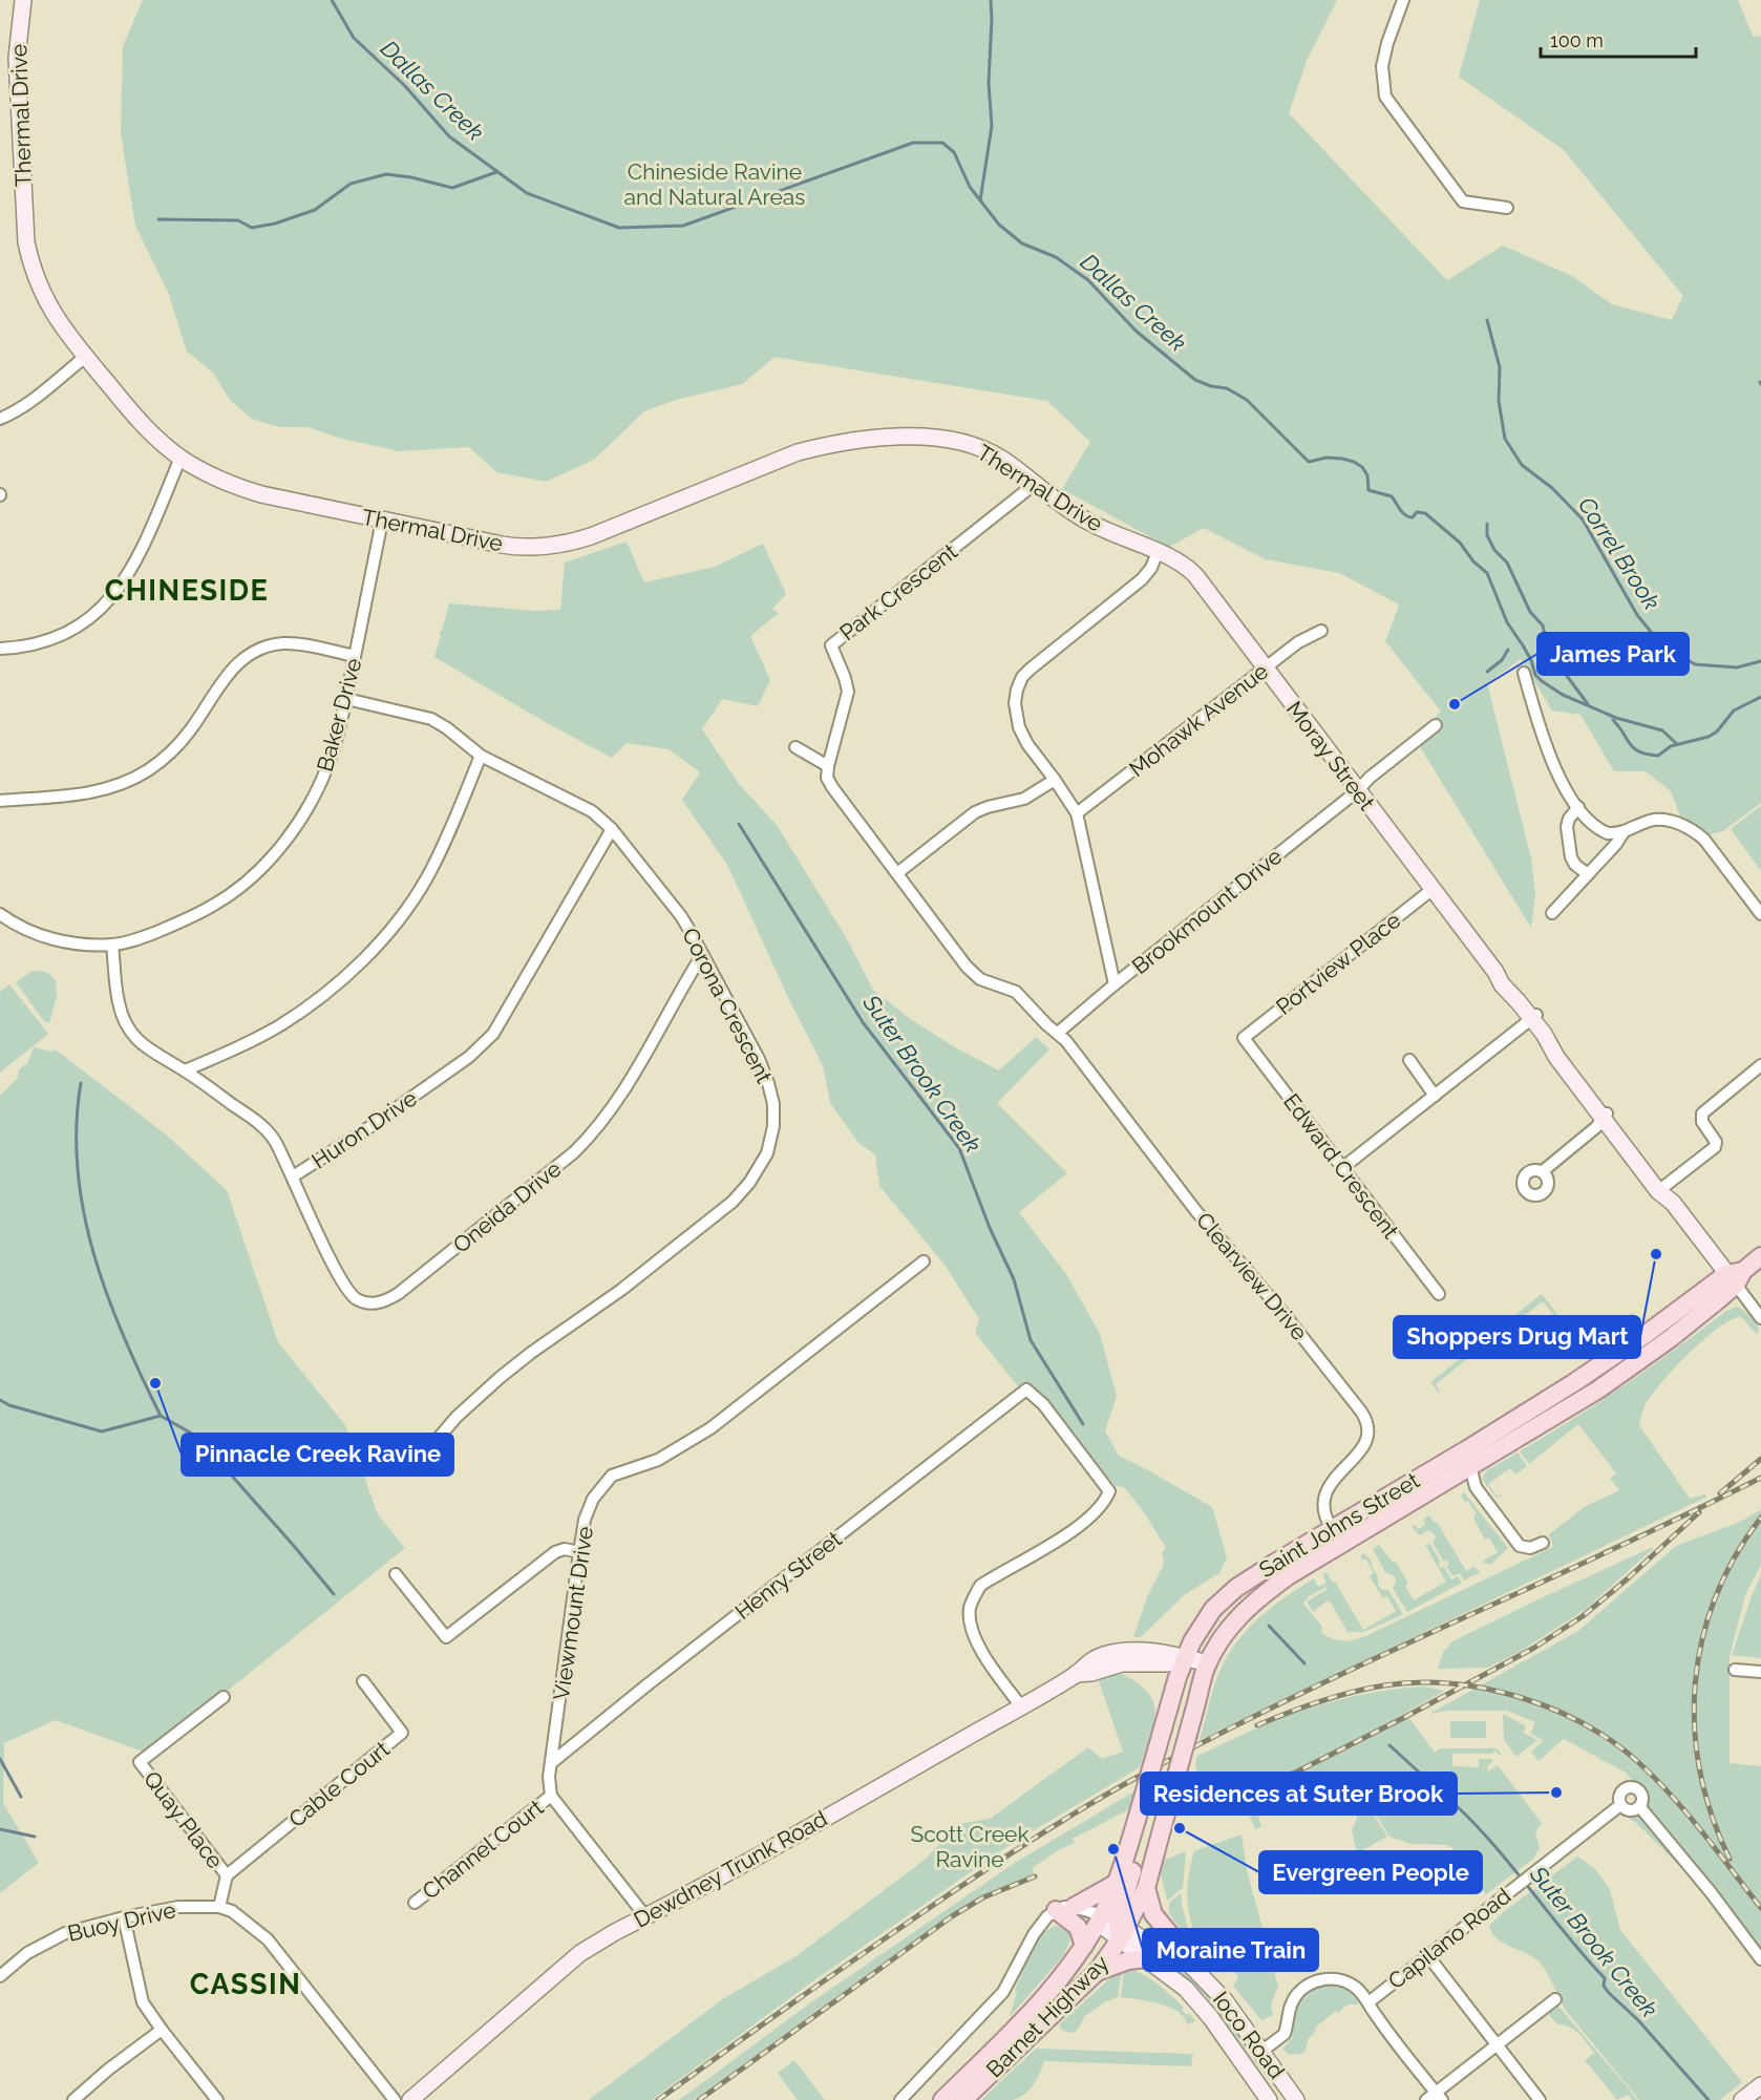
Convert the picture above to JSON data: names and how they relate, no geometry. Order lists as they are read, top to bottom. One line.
{"streets":{"main road":["Saint Johns Street","Barnet Highway"],"street":["Thermal Drive","Park Crescent","Baker Drive","Mohawk Avenue","Moray Street","Brookmount Drive","Portview Place","Corona Crescent","Huron Drive","Edward Crescent","Oneida Drive","Clearview Drive","Henry Street","Viewmount Drive","Cable Court","Quay Place","Channel Court","Dewdney Trunk Road","Buoy Drive","Capilano Road","Ioco Road"]},"crossings":[["Thermal Drive","Park Crescent"],["Thermal Drive","Baker Drive"],["Thermal Drive","Moray Street"],["Baker Drive","Corona Crescent"],["Baker Drive","Huron Drive"],["Mohawk Avenue","Moray Street"],["Moray Street","Brookmount Drive"],["Moray Street","Portview Place"],["Moray Street","Saint Johns Street"],["Brookmount Drive","Clearview Drive"],["Portview Place","Edward Crescent"],["Corona Crescent","Huron Drive"],["Corona Crescent","Oneida Drive"],["Huron Drive","Oneida Drive"],["Clearview Drive","Saint Johns Street"],["Saint Johns Street","Dewdney Trunk Road"],["Saint Johns Street","Barnet Highway"],["Saint Johns Street","Ioco Road"],["Henry Street","Viewmount Drive"],["Henry Street","Dewdney Trunk Road"],["Viewmount Drive","Channel Court"],["Cable Court","Quay Place"],["Quay Place","Buoy Drive"],["Barnet Highway","Ioco Road"]],"districts":["CHINESIDE","CASSIN"],"water":["Dallas Creek","Correl Brook","Suter Brook Creek"],"parks":["Chineside Ravine and Natural Areas","Scott Creek Ravine"],"places":["James Park","Shoppers Drug Mart","Pinnacle Creek Ravine","Residences at Suter Brook","Evergreen People","Moraine Train"],"scale_bar":"100 m"}
